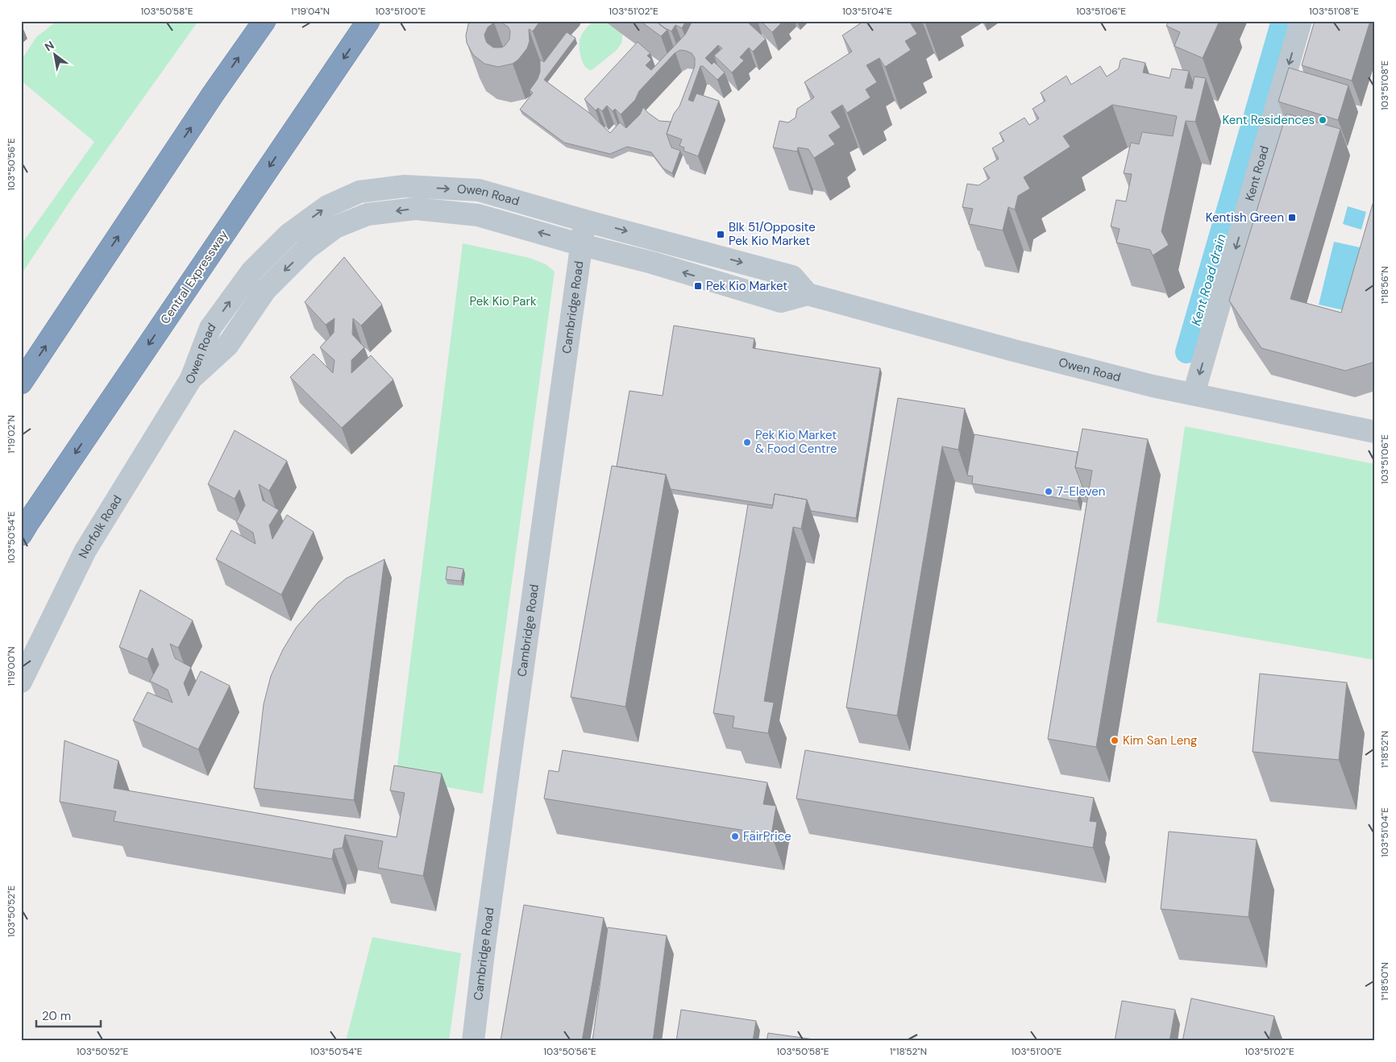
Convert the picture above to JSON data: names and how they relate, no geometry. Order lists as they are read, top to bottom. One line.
{"streets":{"highway":["Central Expressway"],"street":["Kent Road","Owen Road","Cambridge Road","Norfolk Road"]},"crossings":[["Kent Road","Owen Road"],["Owen Road","Cambridge Road"],["Owen Road","Norfolk Road"]],"one_way":["Kent Road"],"water":["Kent Road drain"],"parks":["Pek Kio Park"],"places":{"other":["Kent Residences","Pek Kio Market & Food Centre","7-Eleven","Kim San Leng","FairPrice"],"transit":["Kentish Green","Blk 51/Opposite Pek Kio Market","Pek Kio Market"]},"scale_bar":"20 m","north":"top left","coordinates":["103°50'58\"E","1°19'04\"N","103°51'00\"E","103°51'02\"E","103°51'04\"E","103°51'06\"E","103°51'08\"E","103°50'56\"E","1°18'56\"N","1°19'02\"N","103°50'54\"E","1°19'00\"N","1°18'52\"N","103°50'52\"E","1°18'50\"N"]}
